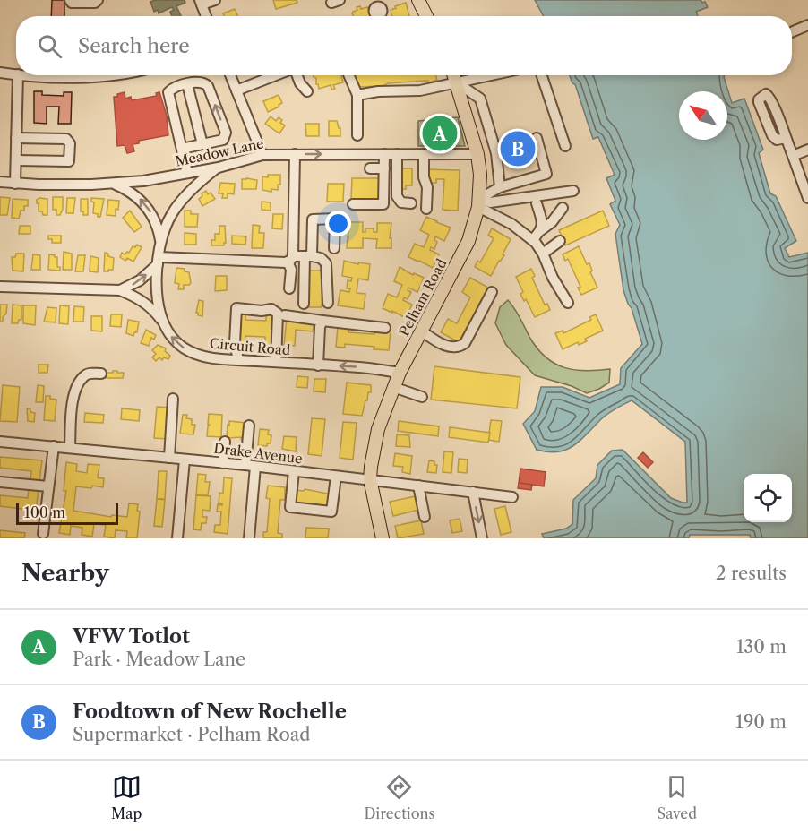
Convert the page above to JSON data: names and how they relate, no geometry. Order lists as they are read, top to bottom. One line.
{"streets":{"main road":["Pelham Road"],"street":["Meadow Lane","Circuit Road","Drake Avenue"]},"crossings":[["Meadow Lane","Pelham Road"],["Meadow Lane","Circuit Road"],["Pelham Road","Circuit Road"],["Pelham Road","Drake Avenue"]],"one_way":["Circuit Road"],"scale_bar":"100 m","north":"top left","page":{"search":"Search here","pins":["A","B"],"scale":"100 m","heading":["Nearby","2 results"],"list":[{"mark":"A","name":"VFW Totlot","note":"Park · Meadow Lane","value":"130 m"},{"mark":"B","name":"Foodtown of New Rochelle","note":"Supermarket · Pelham Road","value":"190 m"}],"nav":["Map","Directions","Saved"]}}
